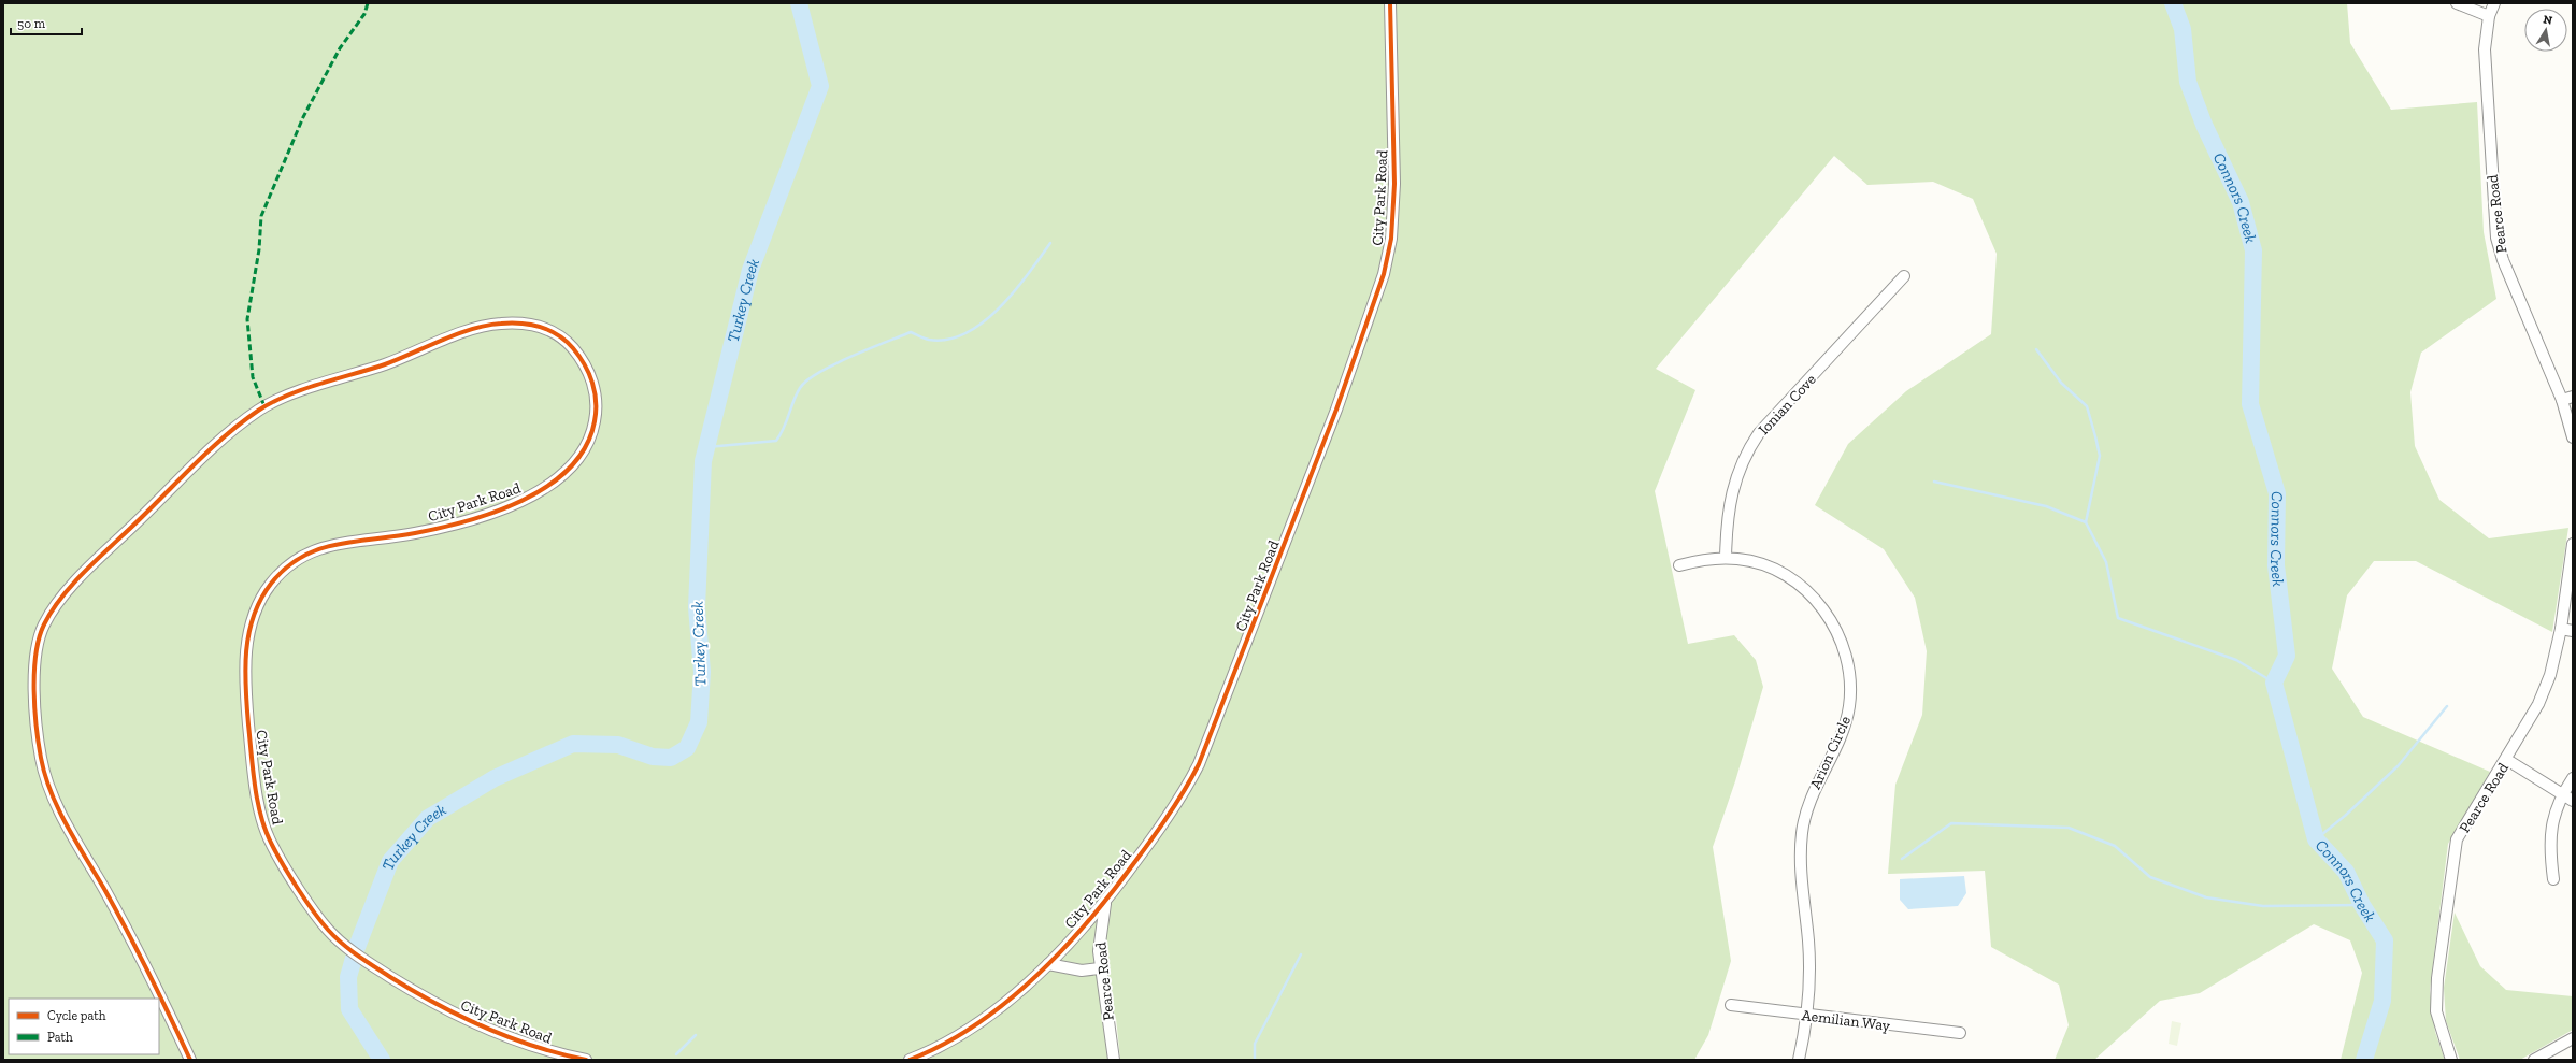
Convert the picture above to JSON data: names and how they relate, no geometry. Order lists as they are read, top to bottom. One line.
{"streets":{"street":["City Park Road","Pearce Road","Ionian Cove","Arion Circle","Aemilian Way"]},"crossings":[["City Park Road","Pearce Road"],["Ionian Cove","Arion Circle"],["Arion Circle","Aemilian Way"]],"water":["Connors Creek","Turkey Creek"],"legend":["Cycle path","Path"],"scale_bar":"50 m","north":"top"}
